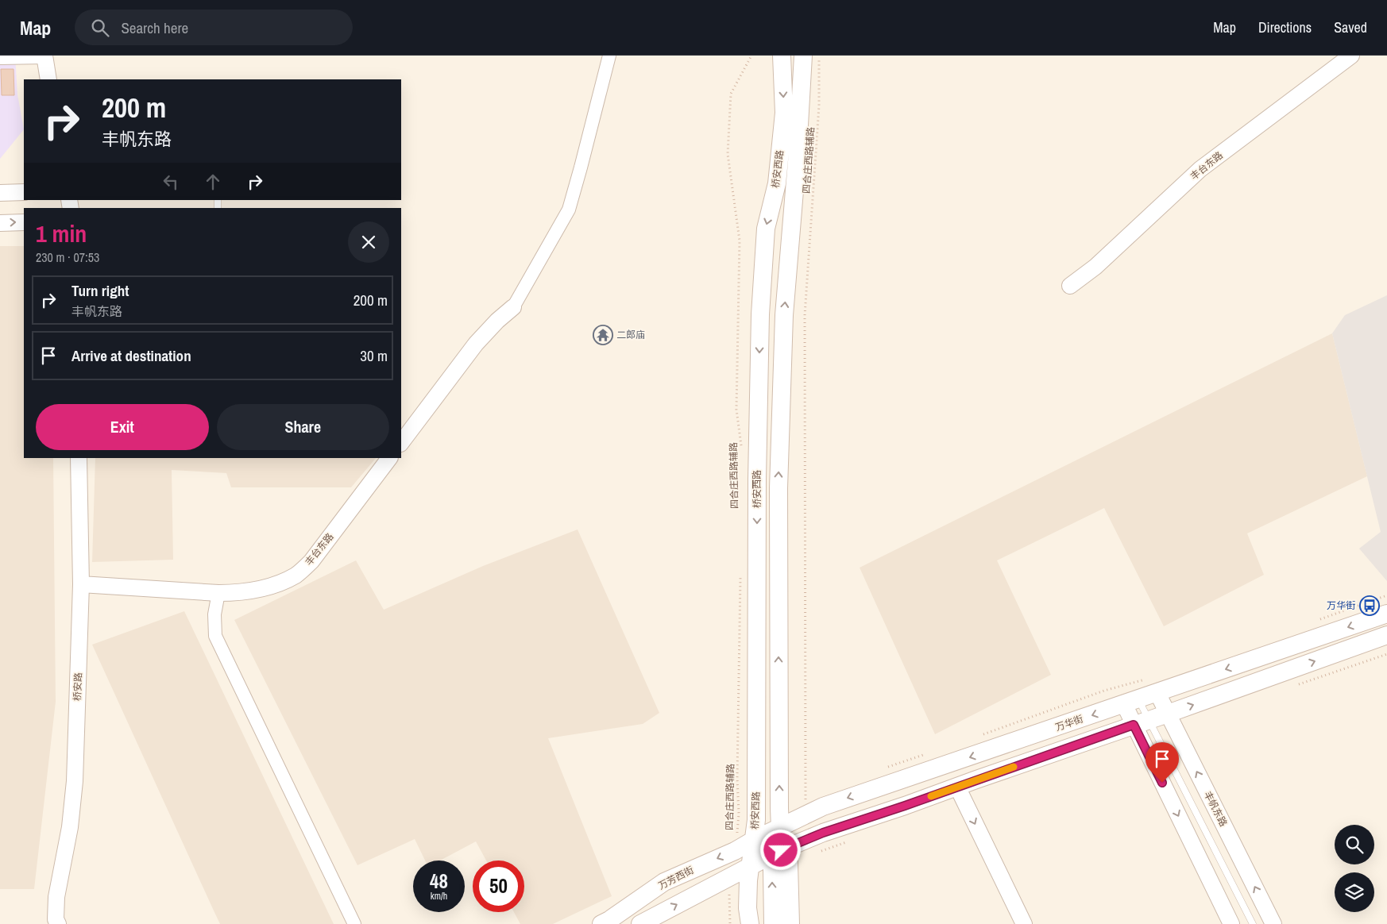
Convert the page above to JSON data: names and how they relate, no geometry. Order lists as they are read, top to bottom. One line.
{"streets":{"main road":["桥安西路","万华街","万芳西街"],"street":["丰台东路","桥安路","丰帆东路"],"path":["四合庄西路辅路"]},"crossings":[["四合庄西路辅路","万芳西街"],["桥安西路","万华街"],["桥安西路","万芳西街"],["万华街","丰帆东路"],["万华街","万芳西街"]],"places":{"temple":["二郎庙"],"bus stop":["万华街"]},"page":{"header":"Map","search":"Search here","nav":["Map","Directions","Saved"],"turn":["200 m","丰帆东路"],"heading":["1 min","230 m · 07:53"],"list":[{"name":"Turn right","note":"丰帆东路","value":"200 m"},{"name":"Arrive at destination","value":"30 m"}],"buttons":["Exit","Share"],"speed":"48 km/h","limit":"50"}}
